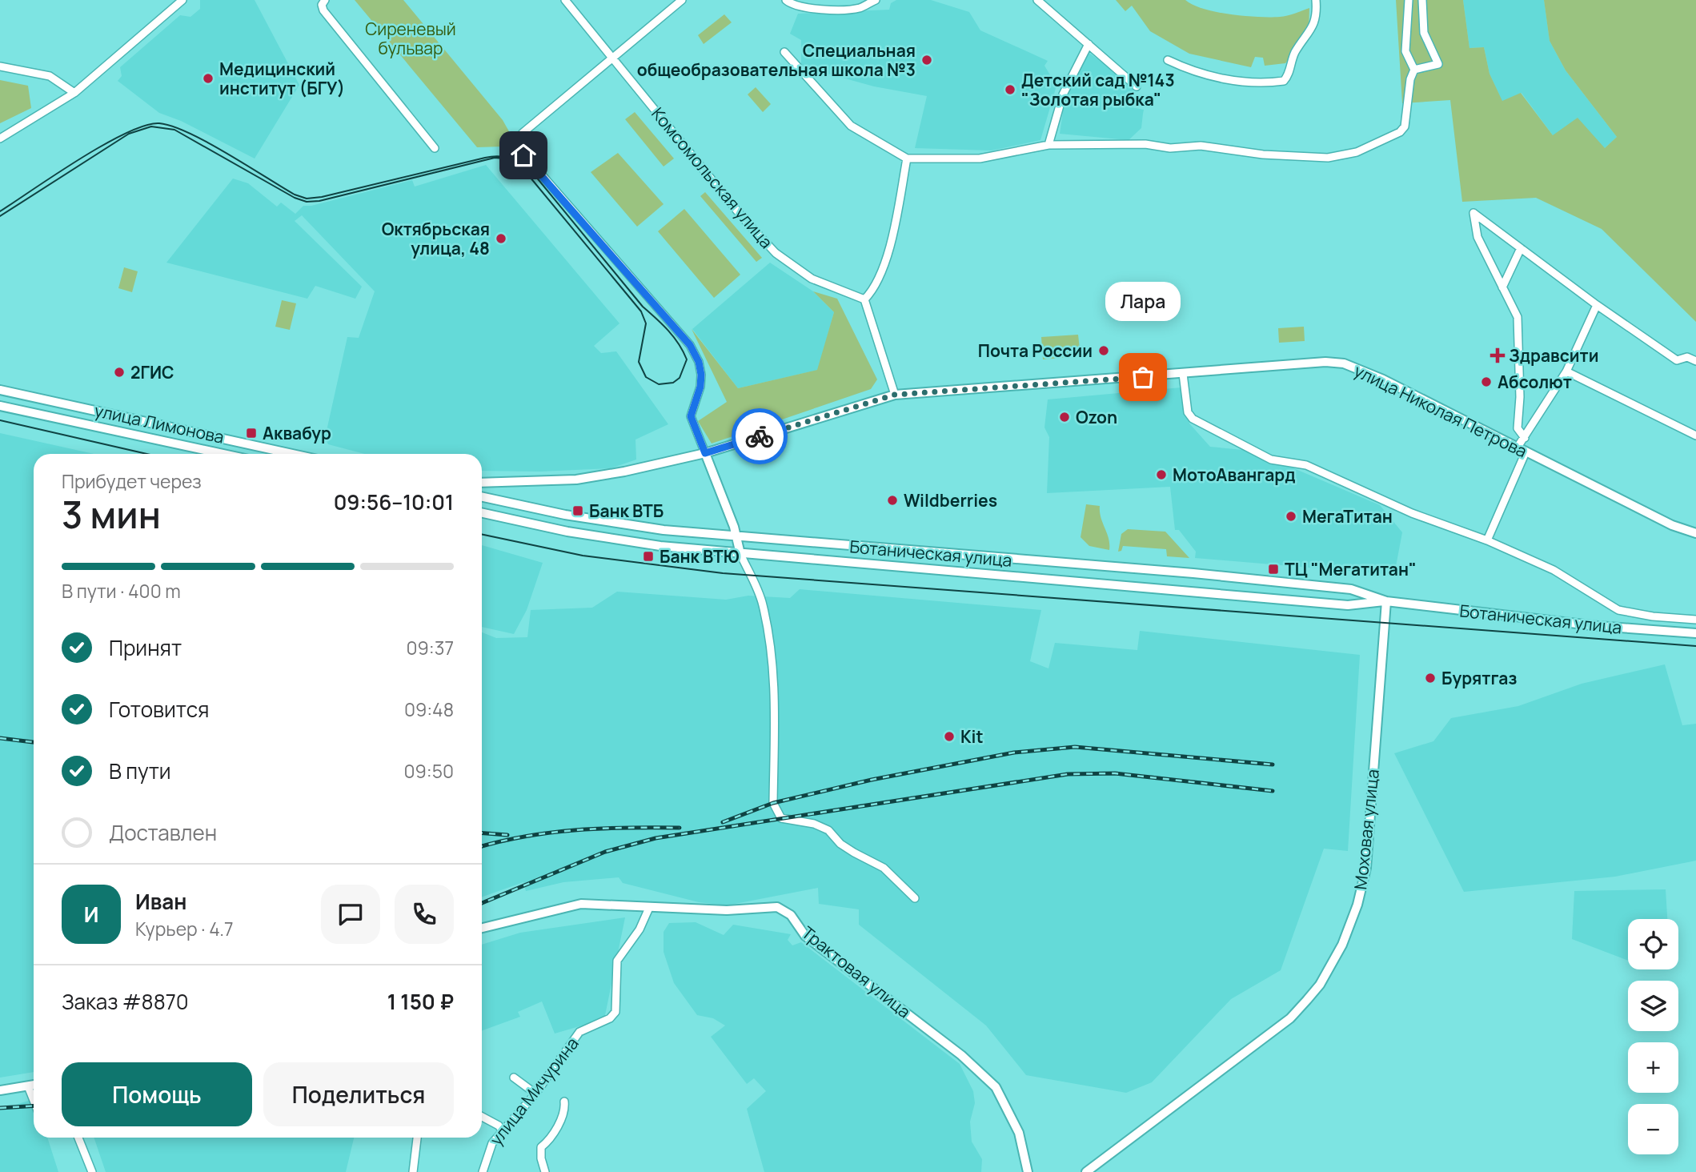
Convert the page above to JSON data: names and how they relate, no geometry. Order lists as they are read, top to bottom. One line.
{"streets":{"main road":["улица Николая Петрова","улица Лимонова","Ботаническая улица","Моховая улица","Трактовая улица"],"street":["Комсомольская улица","улица Мичурина"]},"crossings":[["Ботаническая улица","Моховая улица"],["Трактовая улица","улица Мичурина"]],"parks":["Сиреневый бульвар"],"places":{"other":["Специальная общеобразовательная школа №3","Медицинский институт (БГУ)","Детский сад №143 \"Золотая рыбка\"","Октябрьская улица, 48","Почта России","2ГИС","Лара","Абсолют","Ozon","МотоАвангард","Wildberries","МегаТитан","Бурятгаз","Kit"],"health":["Здравсити"],"transit":["Аквабур","Банк ВТБ","Банк ВТЮ","ТЦ \"Мегатитан\""]},"page":{"bubble":"Лара","heading":["3 мин","Прибудет через","09:56–10:01"],"panel":["Иван","Курьер · 4.7","Заказ #8870","1 150 ₽"],"bar":"В пути · 400 m","list":[["Принят","09:37"],["Готовится","09:48"],["В пути","09:50"],"Доставлен"],"round":"И","map_buttons":["+","−"],"buttons":["Помощь","Поделиться"]}}
